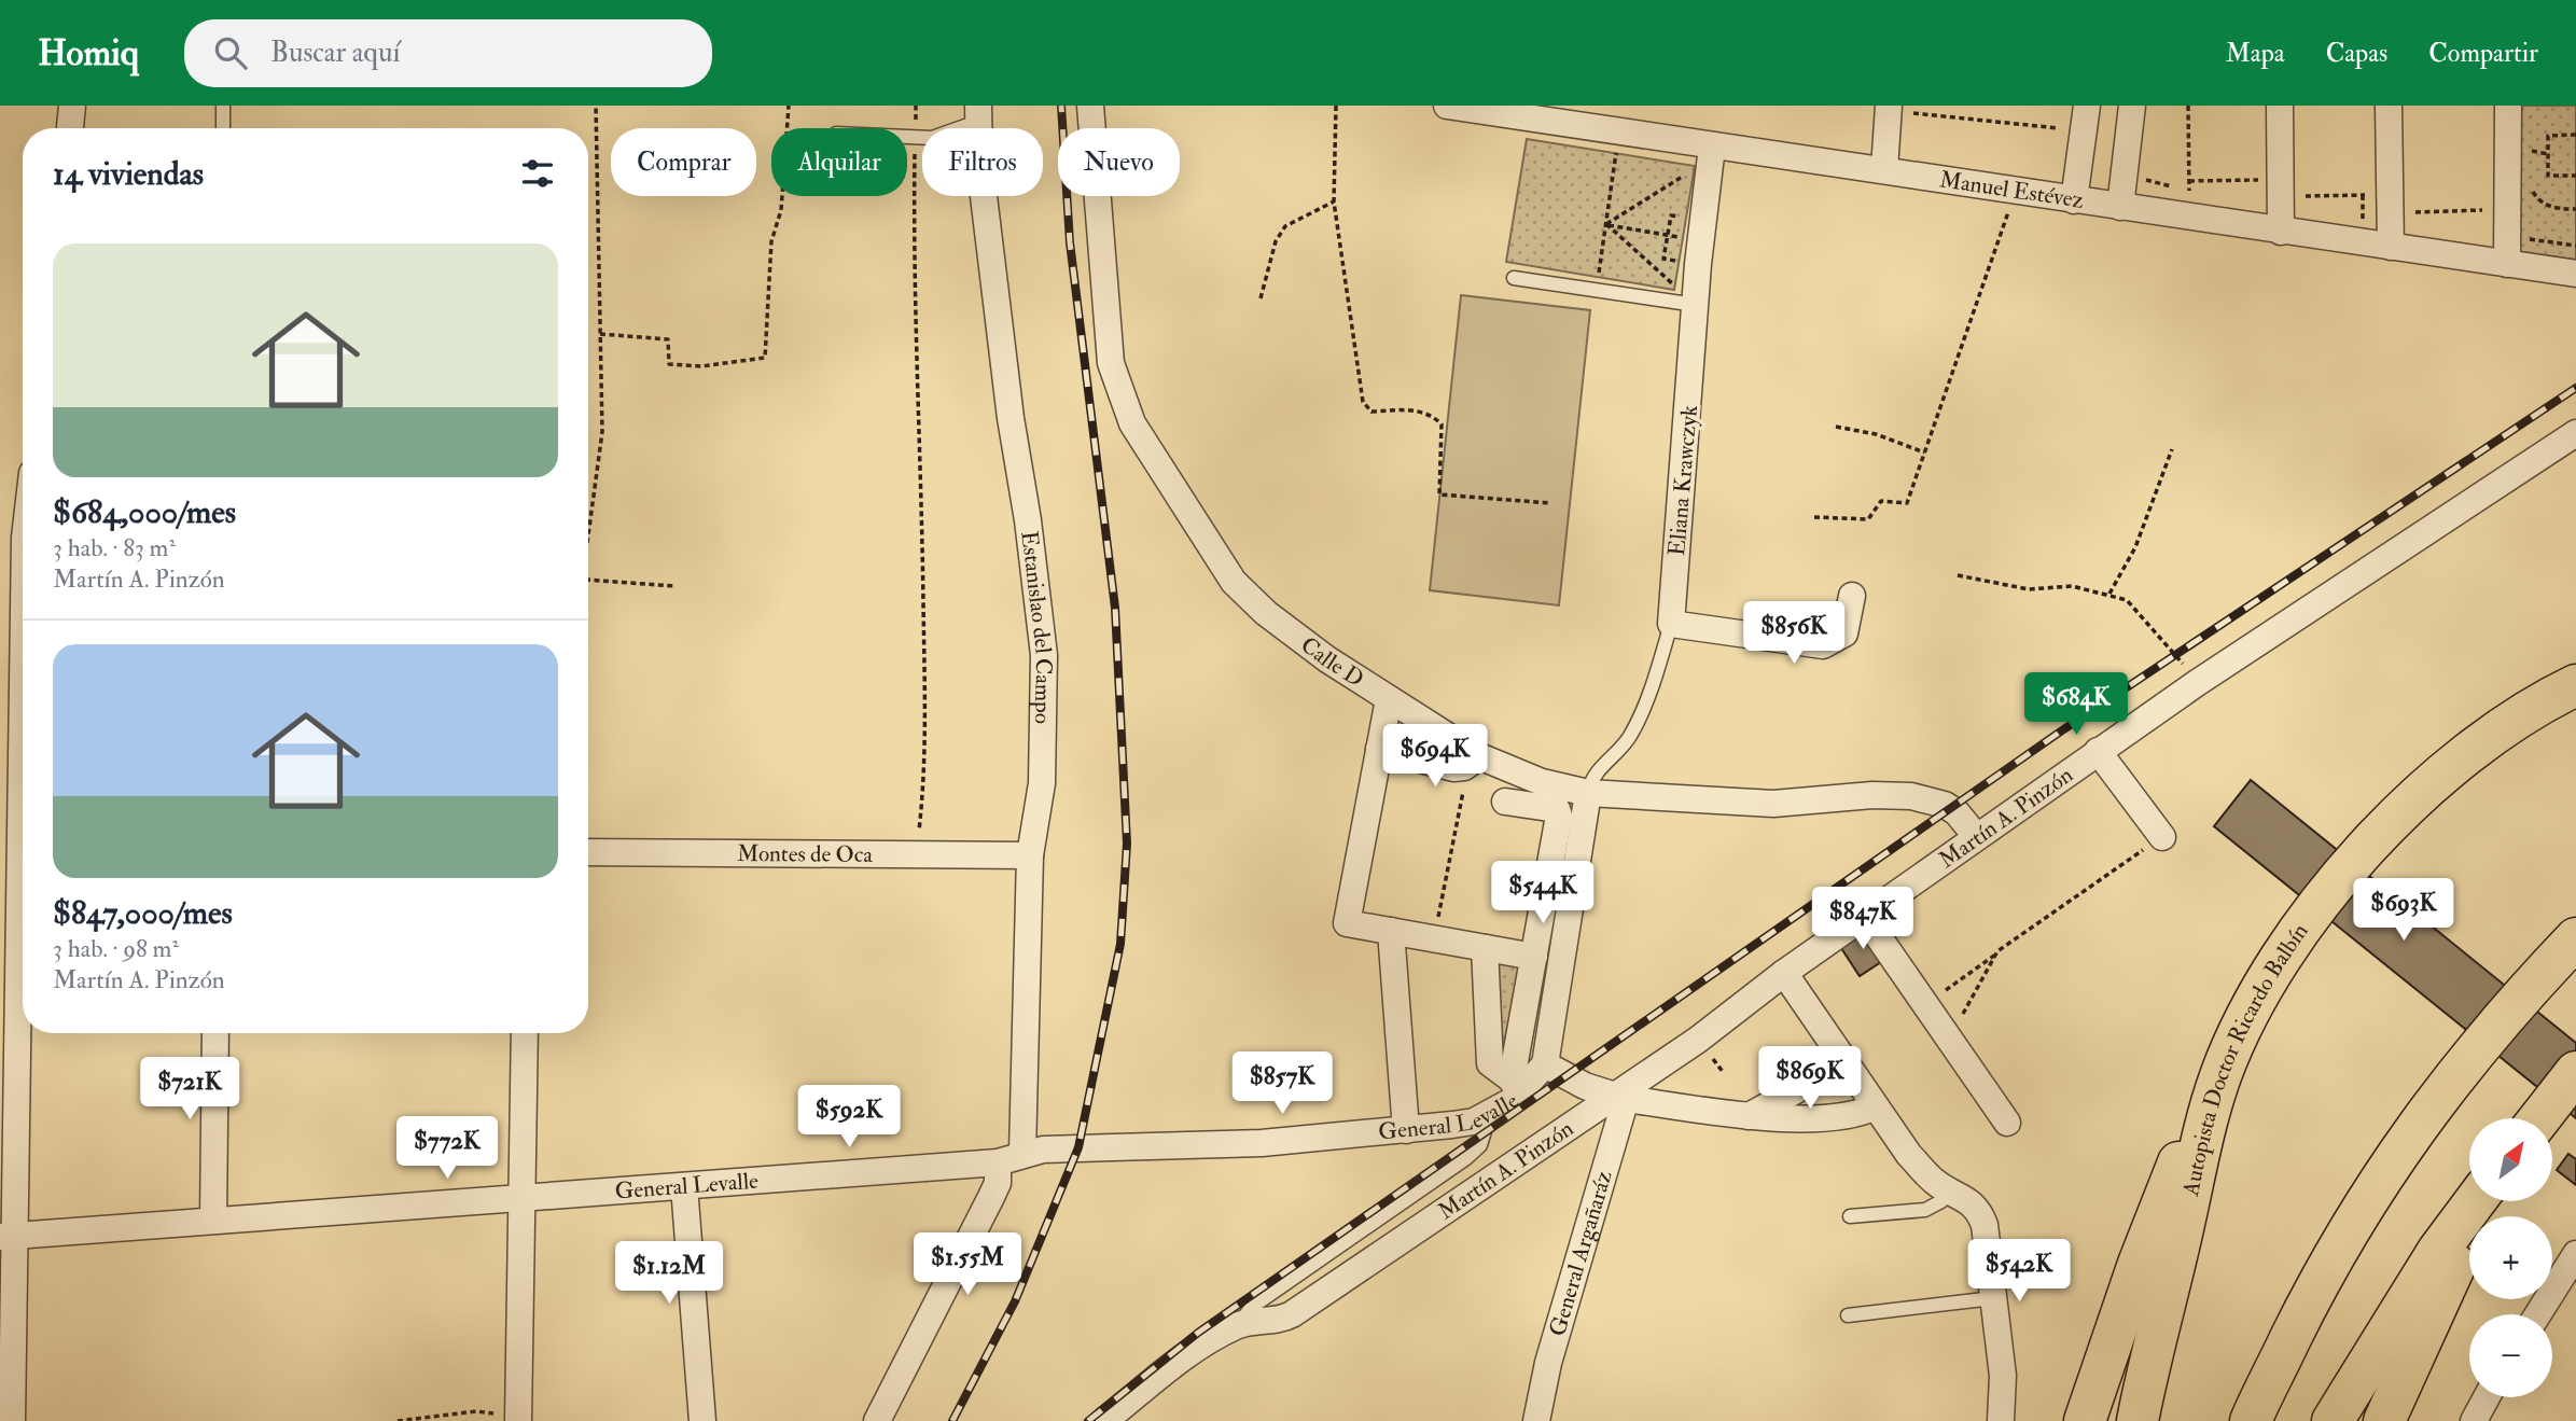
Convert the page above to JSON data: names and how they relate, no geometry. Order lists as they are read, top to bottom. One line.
{"streets":{"highway":["Autopista Doctor Ricardo Balbín"],"street":["Manuel Estévez","Eliana Krawczyk","Estanislao del Campo","Calle D","Martín A. Pinzón","Montes de Oca","General Levalle","General Argañaráz"]},"crossings":[["Manuel Estévez","Eliana Krawczyk"],["Eliana Krawczyk","Calle D"],["Estanislao del Campo","Montes de Oca"],["Estanislao del Campo","General Levalle"],["Calle D","Martín A. Pinzón"],["Martín A. Pinzón","General Argañaráz"]],"north":"top right","page":{"header":"Homiq","search":"Buscar aquí","nav":["Mapa","Capas","Compartir"],"chip":["Comprar","Alquilar","Filtros","Nuevo"],"heading":"14 viviendas","list":[{"name":"$684,000/mes","note":"3 hab. · 83 m² · Martín A. Pinzón"},{"name":"$847,000/mes","note":"3 hab. · 98 m² · Martín A. Pinzón"}],"price":["$856K","$684K","$694K","$544K","$693K","$847K","$869K","$857K","$721K","$592K","$772K","$1.55M","$542K","$1.12M"],"map_buttons":["+","−"]}}
